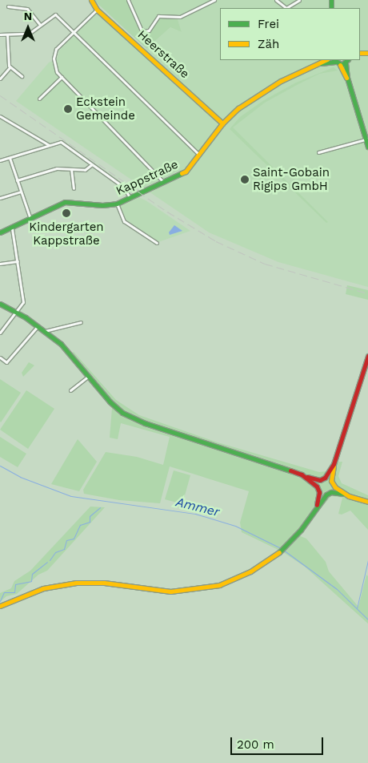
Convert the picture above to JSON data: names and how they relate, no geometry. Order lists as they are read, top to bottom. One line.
{"streets":{"street":["Heerstraße","Kappstraße"]},"crossings":[["Heerstraße","Kappstraße"]],"water":["Ammer"],"places":["Eckstein Gemeinde","Saint-Gobain Rigips GmbH","Kindergarten Kappstraße"],"legend":["Frei","Zäh"],"scale_bar":"200 m","north":"top"}
